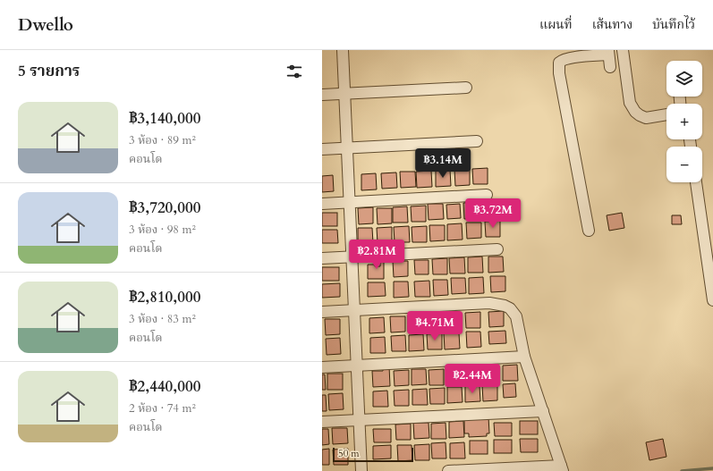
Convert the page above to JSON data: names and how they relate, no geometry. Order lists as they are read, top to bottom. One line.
{"scale_bar":"50 m","page":{"header":"Dwello","nav":["แผนที่","เส้นทาง","บันทึกไว้"],"heading":"5 รายการ","map_buttons":["+","−"],"list":[{"name":"฿3,140,000","note":"3 ห้อง · 89 m² · คอนโด"},{"name":"฿3,720,000","note":"3 ห้อง · 98 m² · คอนโด"},{"name":"฿2,810,000","note":"3 ห้อง · 83 m² · คอนโด"},{"name":"฿2,440,000","note":"2 ห้อง · 74 m² · คอนโด"}],"price":["฿3.14M","฿3.72M","฿2.81M","฿4.71M","฿2.44M"],"scale":"50 m"}}
